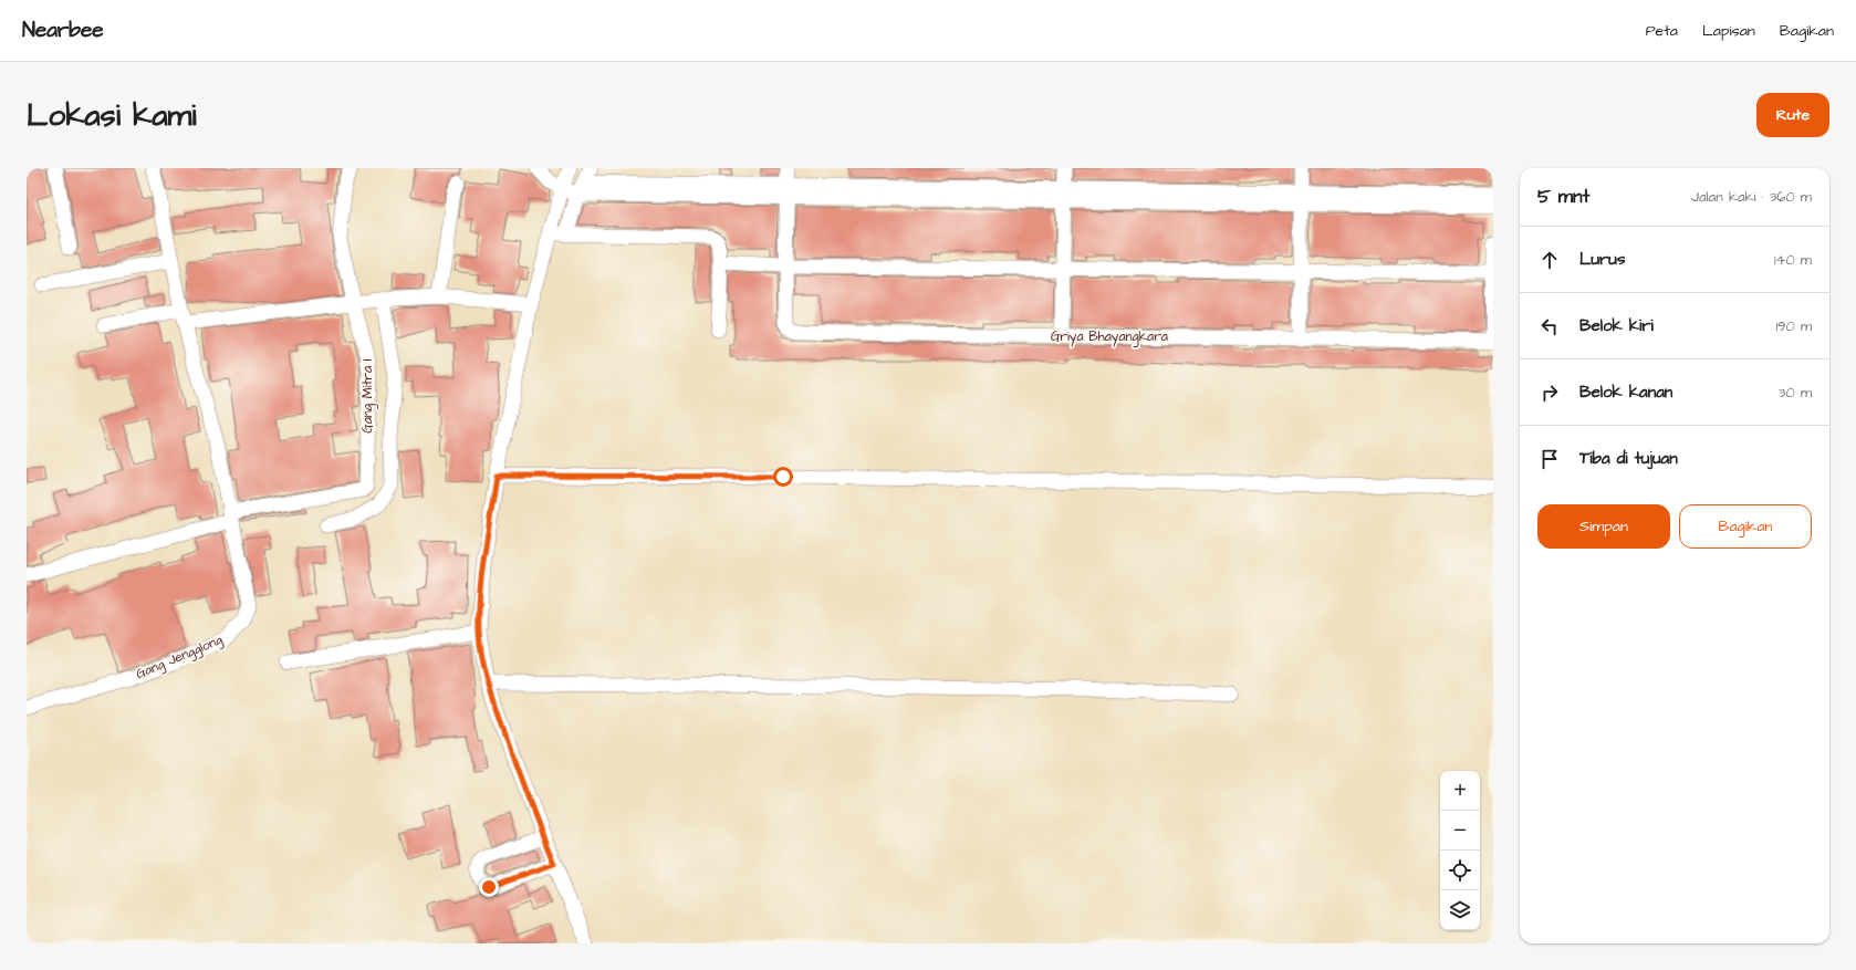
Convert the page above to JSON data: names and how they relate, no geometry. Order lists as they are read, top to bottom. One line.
{"streets":{"street":["Griya Bhayangkara","Gang Mitra I","Gang Jengglong"]},"crossings":[["Gang Mitra I","Gang Jengglong"]],"page":{"header":"Nearbee","nav":["Peta","Lapisan","Bagikan"],"buttons":["Rute",["Simpan","Bagikan"]],"title":"Lokasi kami","heading":["5 mnt","Jalan kaki · 360 m"],"list":[["Lurus","140 m"],["Belok kiri","190 m"],["Belok kanan","30 m"],"Tiba di tujuan"],"map_buttons":["+","−"]}}
